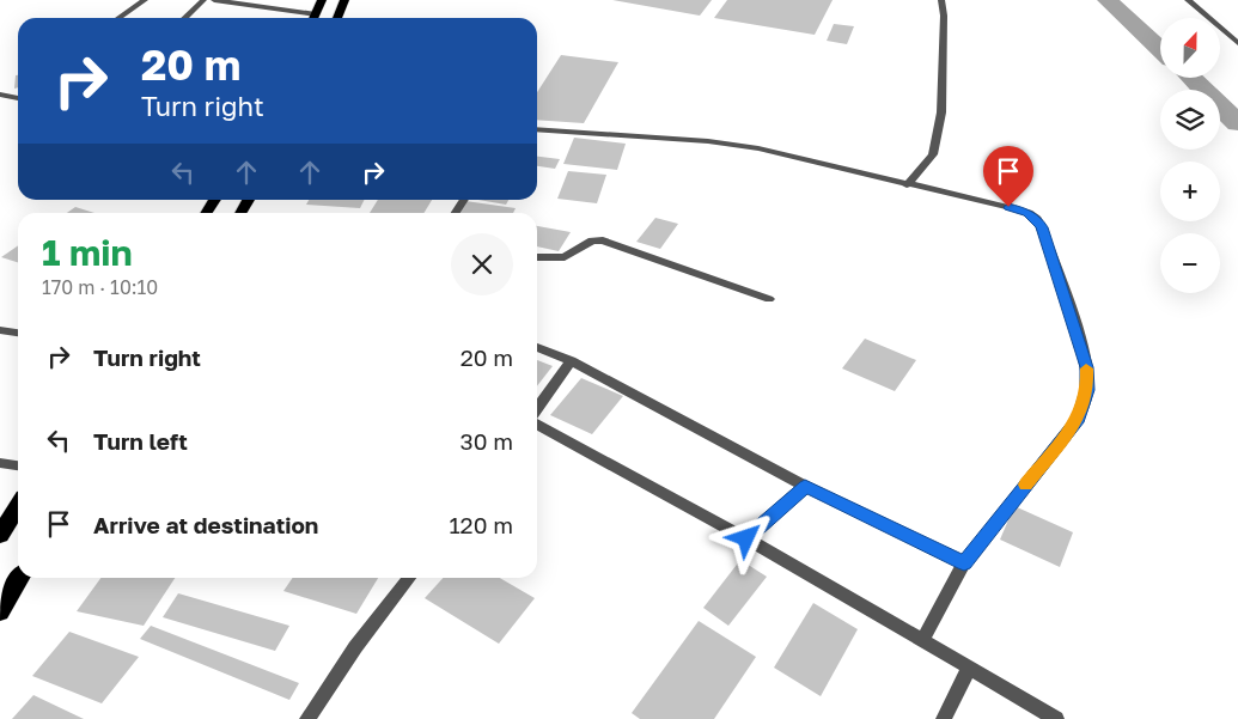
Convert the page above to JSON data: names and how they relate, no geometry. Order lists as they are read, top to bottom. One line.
{"north":"top","page":{"map_buttons":["+","−"],"turn":["20 m","Turn right"],"heading":["1 min","170 m · 10:10"],"list":[{"name":"Turn right","value":"20 m"},{"name":"Turn left","value":"30 m"},{"name":"Arrive at destination","value":"120 m"}]}}
